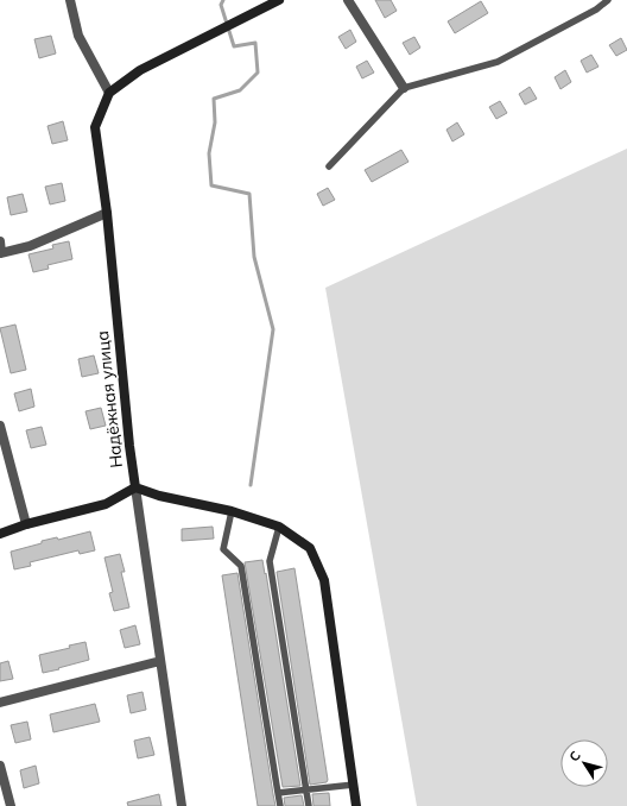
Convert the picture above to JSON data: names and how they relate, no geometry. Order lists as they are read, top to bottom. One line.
{"streets":{"main road":["Надёжная улица"]},"north":"top left"}
